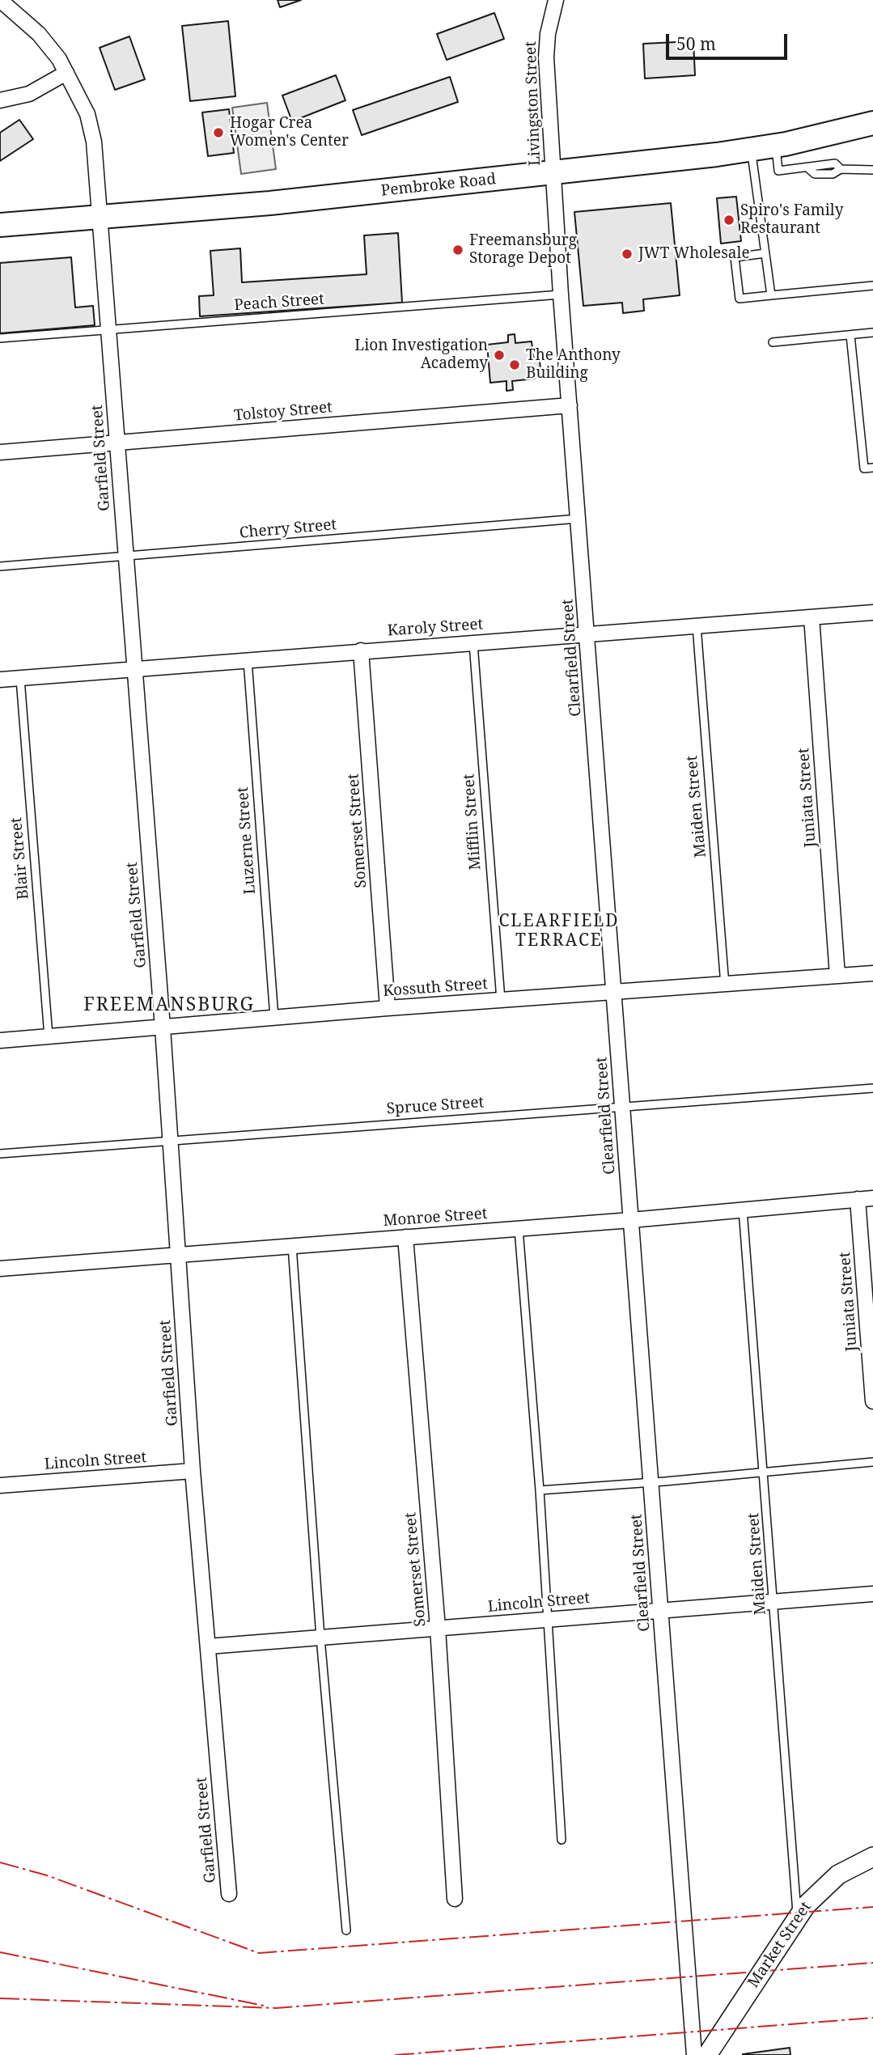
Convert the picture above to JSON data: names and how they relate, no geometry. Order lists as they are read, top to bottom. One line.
{"streets":{"main road":["Pembroke Road"],"street":["Livingston Street","Tolstoy Street","Garfield Street","Karoly Street","Clearfield Street","Juniata Street","Somerset Street","Kossuth Street","Monroe Street","Lincoln Street","Market Street"],"lane":["Peach Street","Cherry Street","Maiden Street","Mifflin Street","Luzerne Street","Blair Street","Spruce Street"]},"crossings":[["Livingston Street","Pembroke Road"],["Livingston Street","Clearfield Street"],["Pembroke Road","Garfield Street"],["Pembroke Road","Clearfield Street"],["Peach Street","Garfield Street"],["Peach Street","Clearfield Street"],["Tolstoy Street","Garfield Street"],["Tolstoy Street","Clearfield Street"],["Garfield Street","Cherry Street"],["Garfield Street","Karoly Street"],["Garfield Street","Kossuth Street"],["Garfield Street","Spruce Street"],["Garfield Street","Monroe Street"],["Garfield Street","Lincoln Street"],["Cherry Street","Clearfield Street"],["Karoly Street","Clearfield Street"],["Karoly Street","Juniata Street"],["Karoly Street","Maiden Street"],["Karoly Street","Mifflin Street"],["Karoly Street","Somerset Street"],["Karoly Street","Luzerne Street"],["Karoly Street","Blair Street"],["Clearfield Street","Kossuth Street"],["Clearfield Street","Spruce Street"],["Clearfield Street","Monroe Street"],["Clearfield Street","Lincoln Street"],["Juniata Street","Kossuth Street"],["Juniata Street","Monroe Street"],["Maiden Street","Kossuth Street"],["Maiden Street","Monroe Street"],["Maiden Street","Lincoln Street"],["Maiden Street","Market Street"],["Mifflin Street","Kossuth Street"],["Somerset Street","Kossuth Street"],["Somerset Street","Monroe Street"],["Somerset Street","Lincoln Street"],["Luzerne Street","Kossuth Street"],["Blair Street","Kossuth Street"]],"districts":["CLEARFIELD TERRACE","FREEMANSBURG"],"places":["Hogar Crea Women's Center","Spiro's Family Restaurant","Freemansburg Storage Depot","JWT Wholesale","Lion Investigation Academy","The Anthony Building"],"scale_bar":"50 m"}
